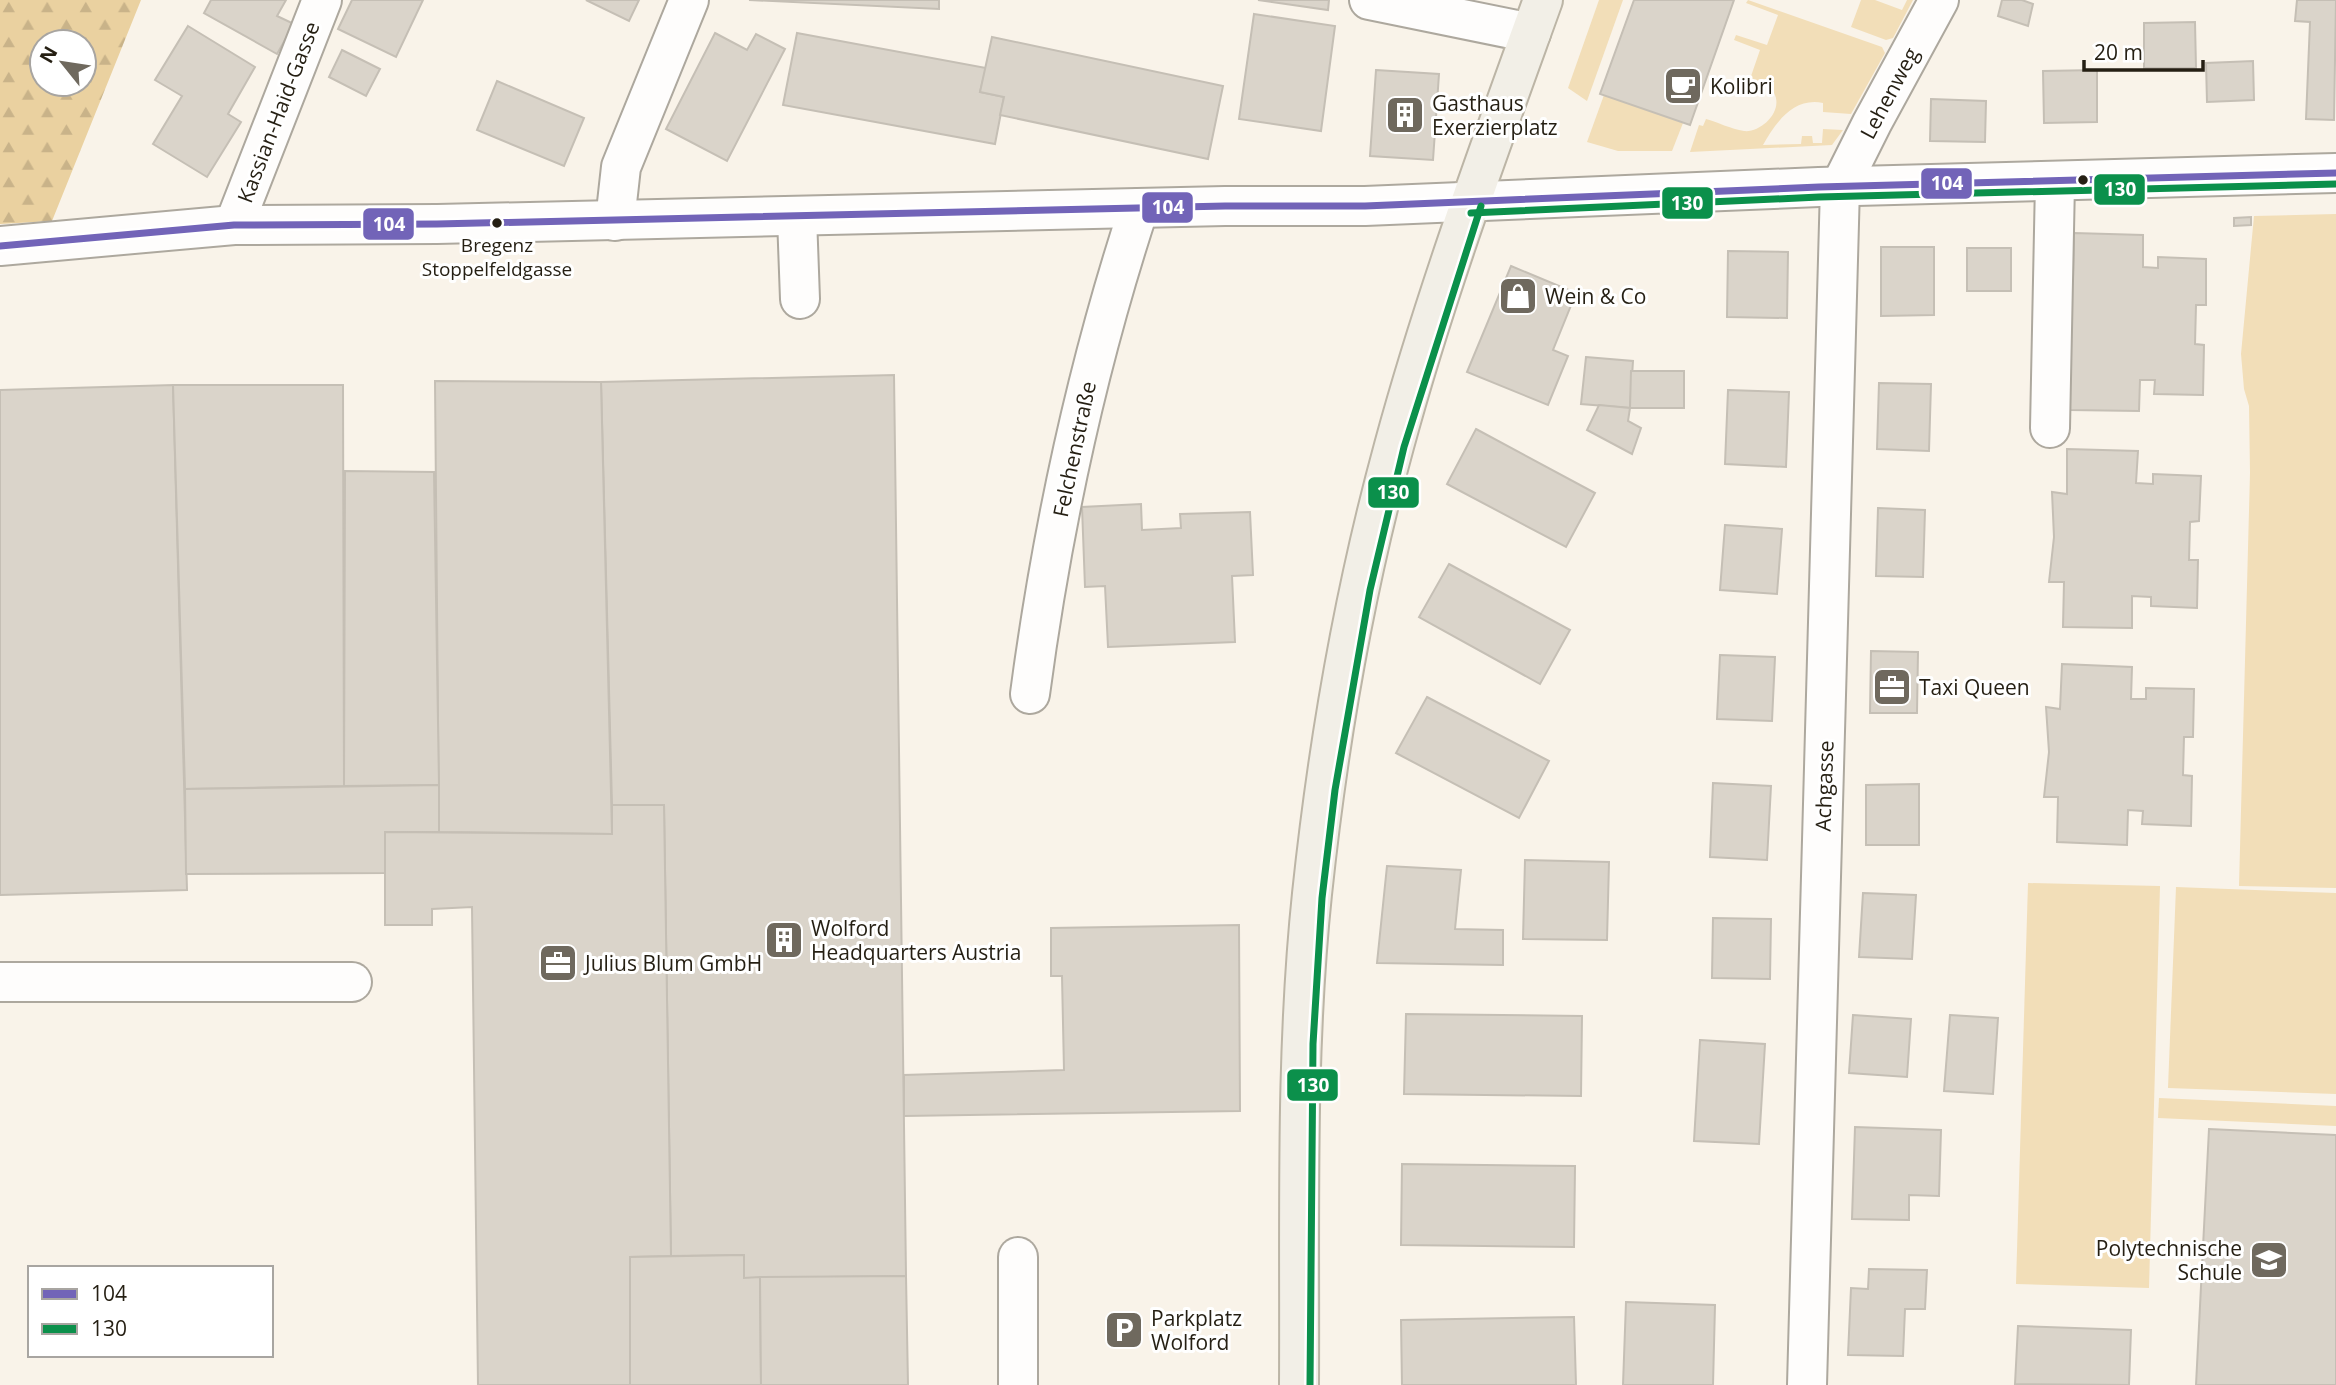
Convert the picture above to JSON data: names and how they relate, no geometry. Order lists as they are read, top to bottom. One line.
{"streets":{"street":["Lehenweg","Kassian-Haid-Gasse","Felchenstraße","Achgasse"]},"crossings":[["Lehenweg","Achgasse"]],"places":{"cafe":["Kolibri"],"building":["Gasthaus Exerzierplatz","Wolford Headquarters Austria"],"other":["Bregenz Stoppelfeldgasse"],"shop":["Wein & Co"],"office":["Taxi Queen","Julius Blum GmbH"],"school or university":["Polytechnische Schule"],"parking":["Parkplatz Wolford"]},"lines":["transit line 104","transit line 130"],"legend":["104","130"],"scale_bar":"20 m","north":"top left"}
